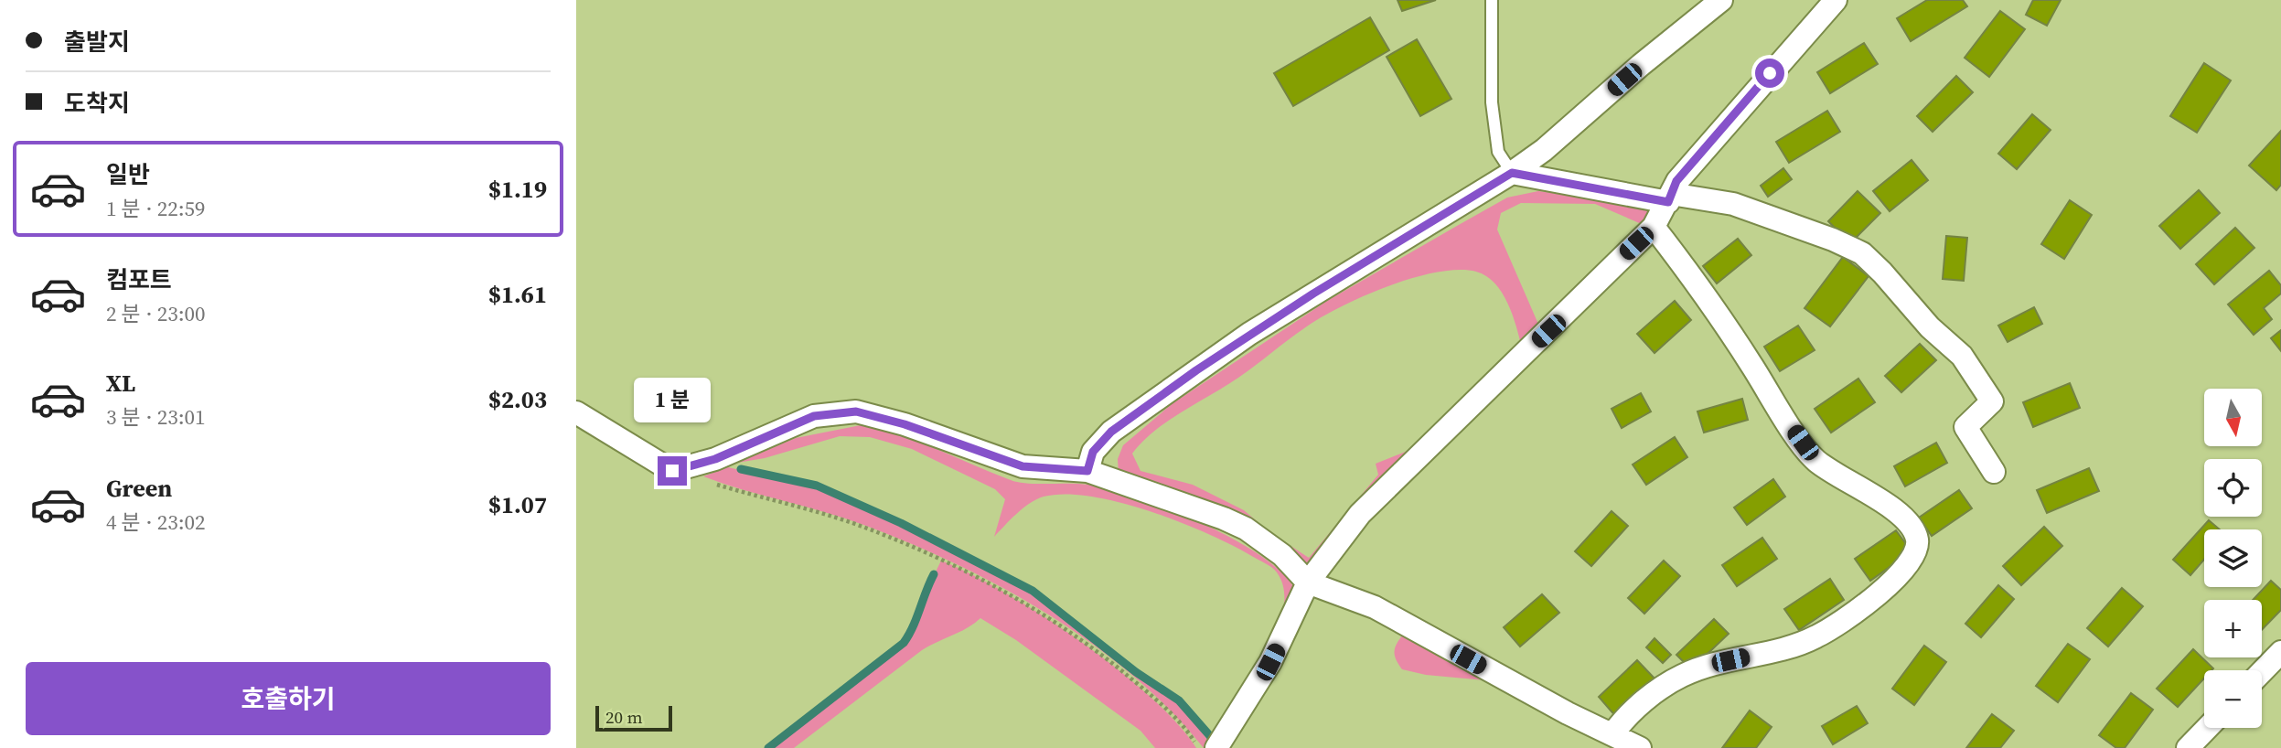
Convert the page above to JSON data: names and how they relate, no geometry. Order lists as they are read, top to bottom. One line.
{"scale_bar":"20 m","north":"bottom","page":{"banner":["출발지","도착지"],"list":[{"name":"일반","note":"1 분 · 22:59","value":"$1.19"},{"name":"컴포트","note":"2 분 · 23:00","value":"$1.61"},{"name":"XL","note":"3 분 · 23:01","value":"$2.03"},{"name":"Green","note":"4 분 · 23:02","value":"$1.07"}],"bubble":"1 분","map_buttons":["+","−"],"buttons":"호출하기","scale":"20 m"}}
